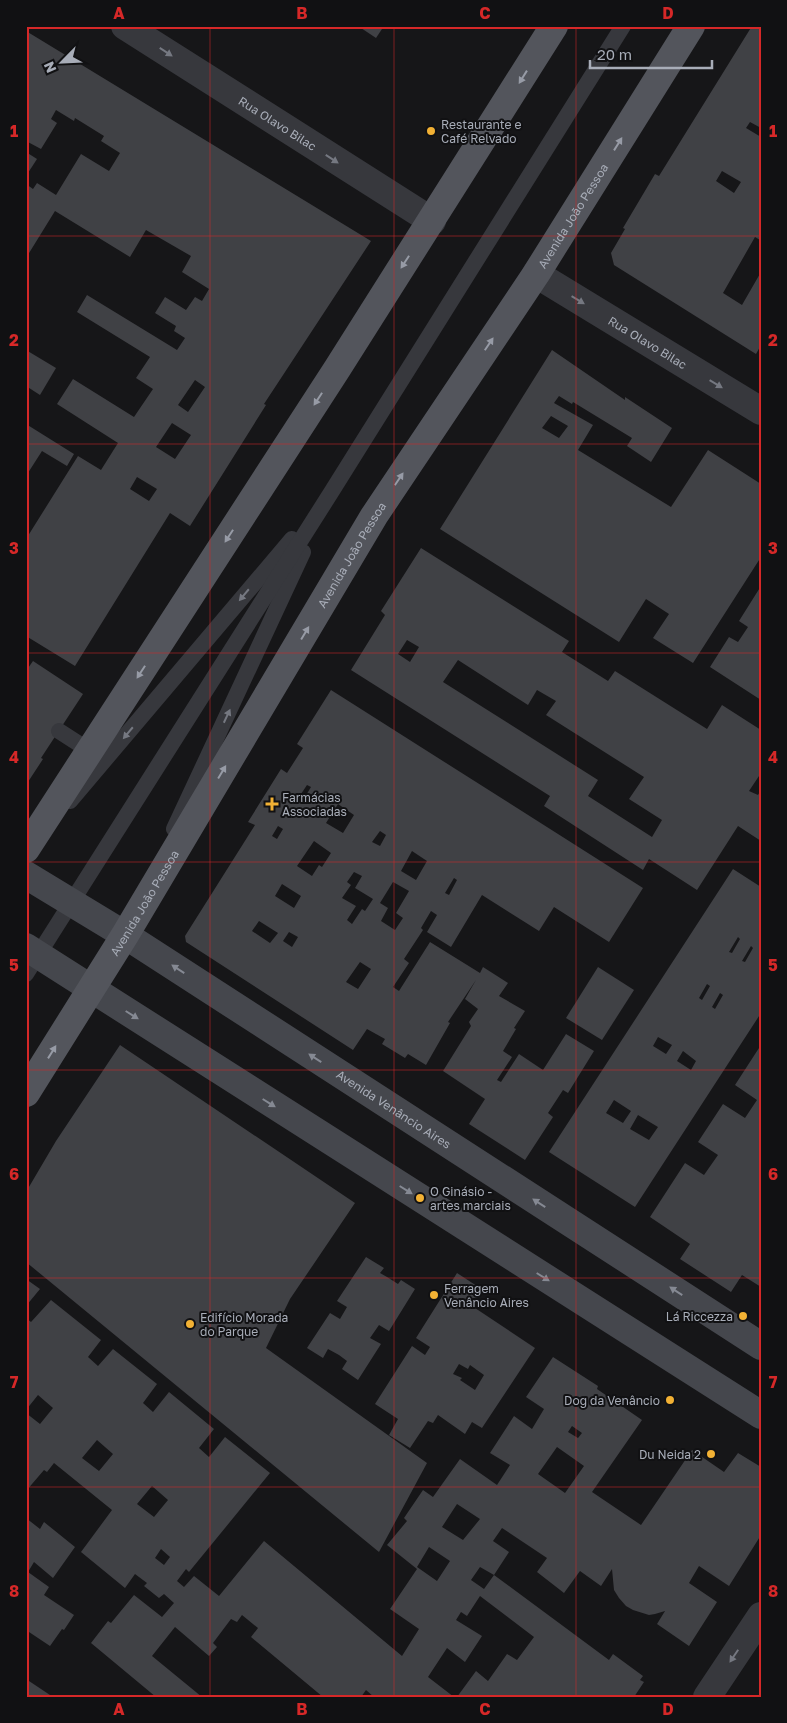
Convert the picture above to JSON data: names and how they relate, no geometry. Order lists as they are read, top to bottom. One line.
{"streets":{"main road":["Avenida João Pessoa","Avenida Venâncio Aires"],"street":["Rua Olavo Bilac"]},"crossings":[["Rua Olavo Bilac","Avenida João Pessoa"],["Avenida João Pessoa","Avenida Venâncio Aires"]],"one_way":["Rua Olavo Bilac"],"places":{"other":["Restaurante e Café Relvado","O Ginásio - artes marciais","Ferragem Venâncio Aires","Lá Riccezza","Edifício Morada do Parque","Dog da Venâncio","Du Neida 2"],"health":["Farmácias Associadas"]},"scale_bar":"20 m","north":"bottom left","grid":{"columns":["A","B","C","D"],"rows":["1","2","3","4","5","6","7","8"]}}
